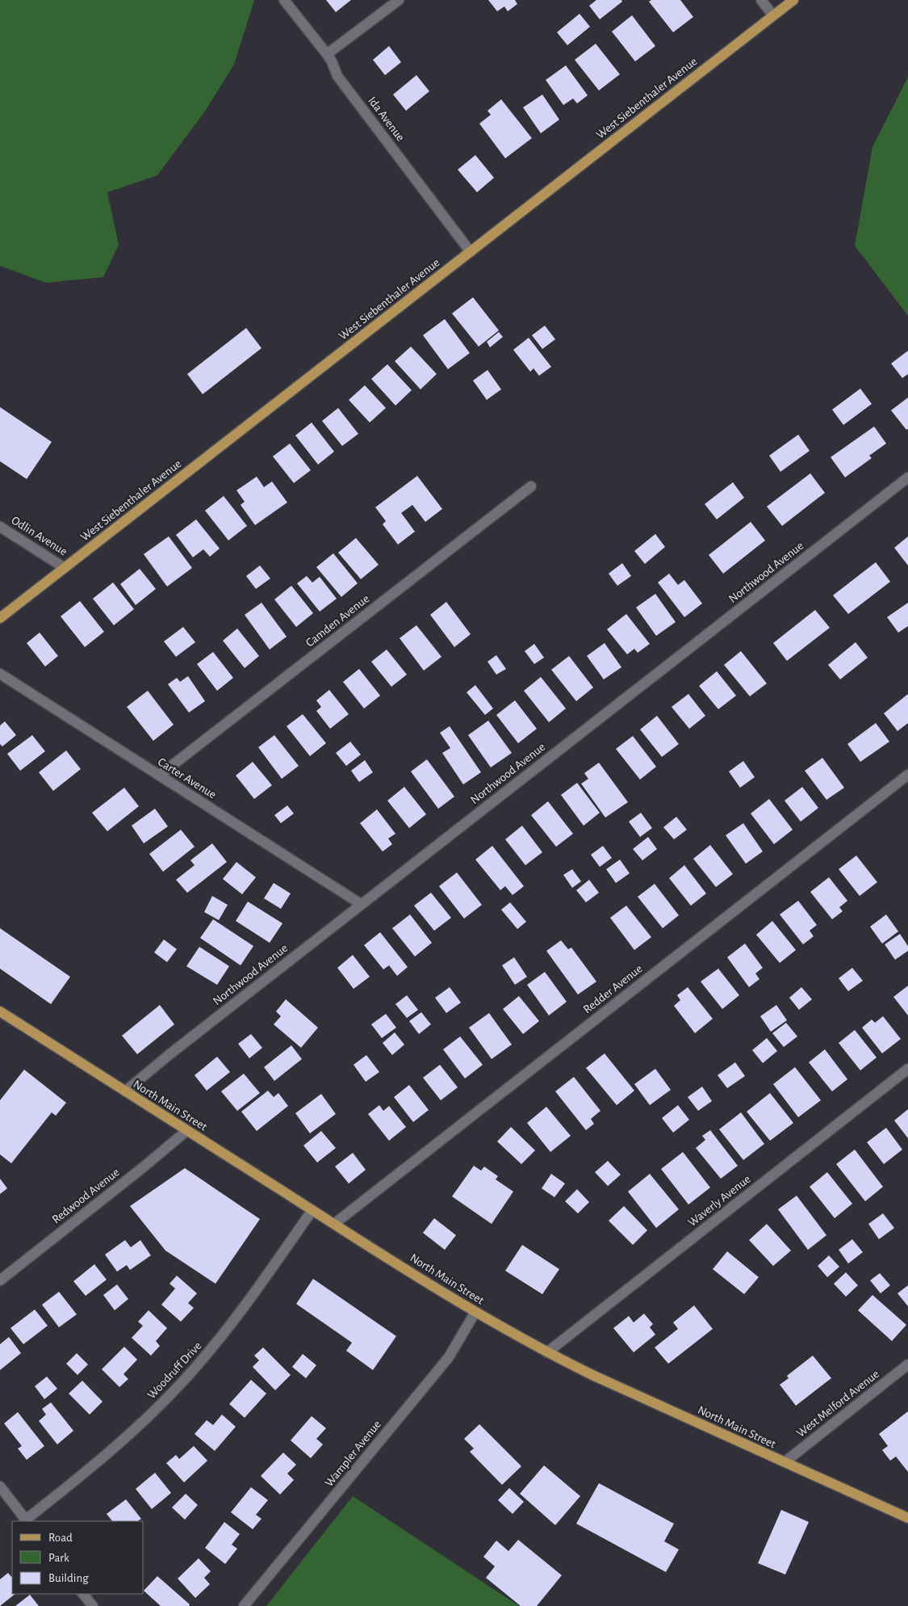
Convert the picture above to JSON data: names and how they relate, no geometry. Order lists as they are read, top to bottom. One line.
{"streets":{"main road":["West Siebenthaler Avenue","North Main Street"],"street":["Ida Avenue","Odlin Avenue","Northwood Avenue","Camden Avenue","Carter Avenue","Redder Avenue","Redwood Avenue","Waverly Avenue","Woodruff Drive","West Melford Avenue","Wampler Avenue"]},"crossings":[["West Siebenthaler Avenue","Ida Avenue"],["West Siebenthaler Avenue","Odlin Avenue"],["Northwood Avenue","Carter Avenue"],["Northwood Avenue","North Main Street"],["Camden Avenue","Carter Avenue"],["Redder Avenue","North Main Street"],["North Main Street","Redwood Avenue"],["North Main Street","Waverly Avenue"],["North Main Street","Woodruff Drive"],["North Main Street","West Melford Avenue"],["North Main Street","Wampler Avenue"]],"legend":["Road","Park","Building"]}
